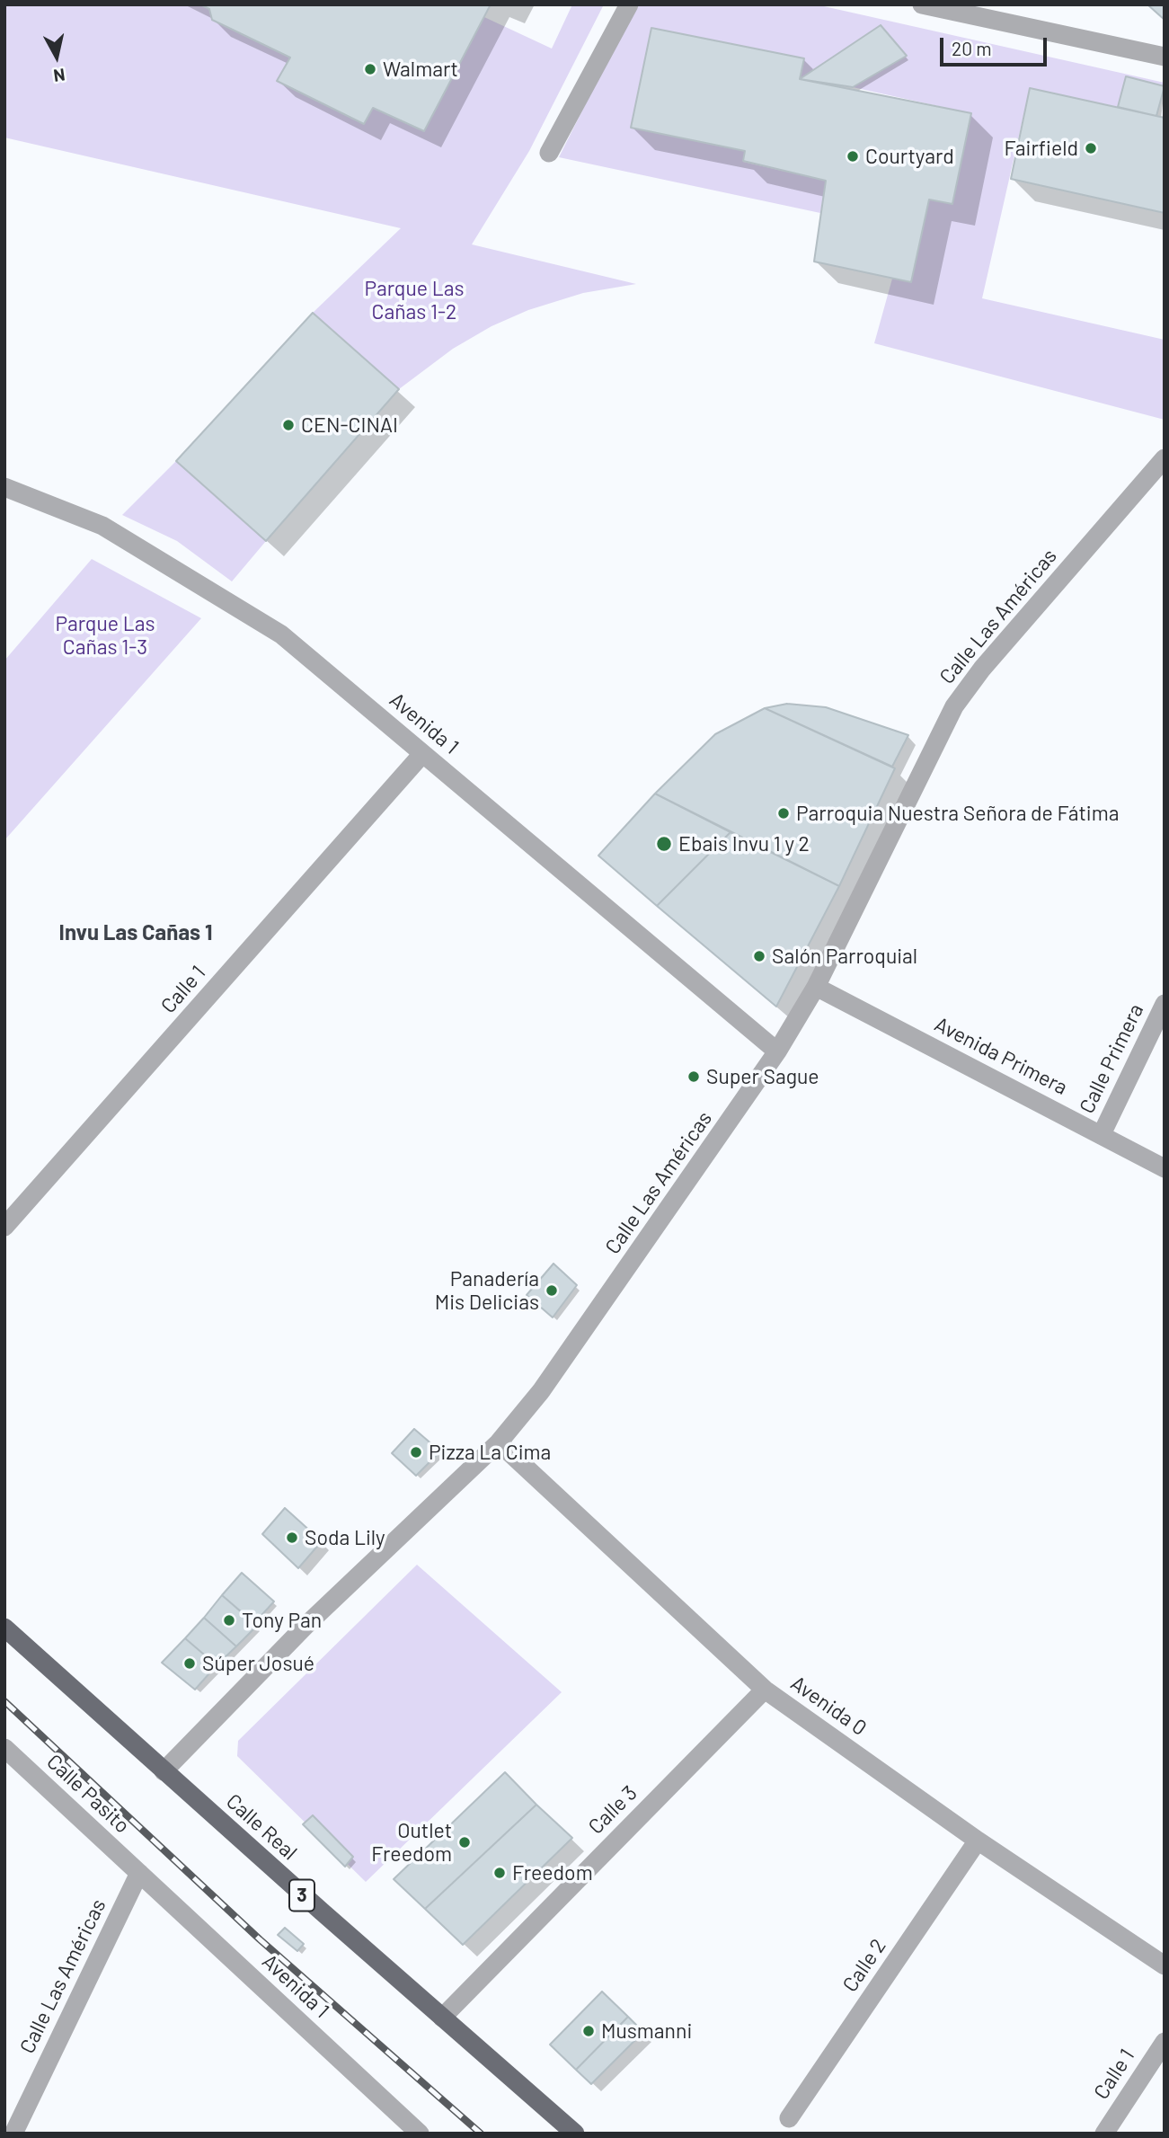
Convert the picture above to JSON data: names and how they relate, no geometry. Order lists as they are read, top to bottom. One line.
{"streets":{"main road":["Calle Real","3"],"street":["Calle Las Américas","Avenida 1","Calle 1","Avenida Primera","Calle Primera","Avenida 0","Calle Pasito","Calle 3","Calle 2"]},"crossings":[["Calle Las Américas","Avenida 1"],["Calle Las Américas","Avenida Primera"],["Calle Las Américas","Avenida 0"],["Calle Las Américas","Calle Pasito"],["Calle Las Américas","Calle Real"],["Avenida 1","Calle 1"],["Avenida 1","Calle Pasito"],["Avenida Primera","Calle Primera"],["Avenida 0","Calle 3"],["Avenida 0","Calle 2"],["Calle 3","Calle Real"]],"districts":["Invu Las Cañas 1"],"parks":["Parque Las Cañas 1-2","Parque Las Cañas 1-3"],"places":["Walmart","Fairfield","Courtyard","CEN-CINAI","Parroquia Nuestra Señora de Fátima","Ebais Invu 1 y 2","Salón Parroquial","Super Sague","Panadería Mis Delicias","Pizza La Cima","Soda Lily","Tony Pan","Súper Josué","Outlet Freedom","Freedom","Musmanni"],"scale_bar":"20 m","north":"bottom"}
